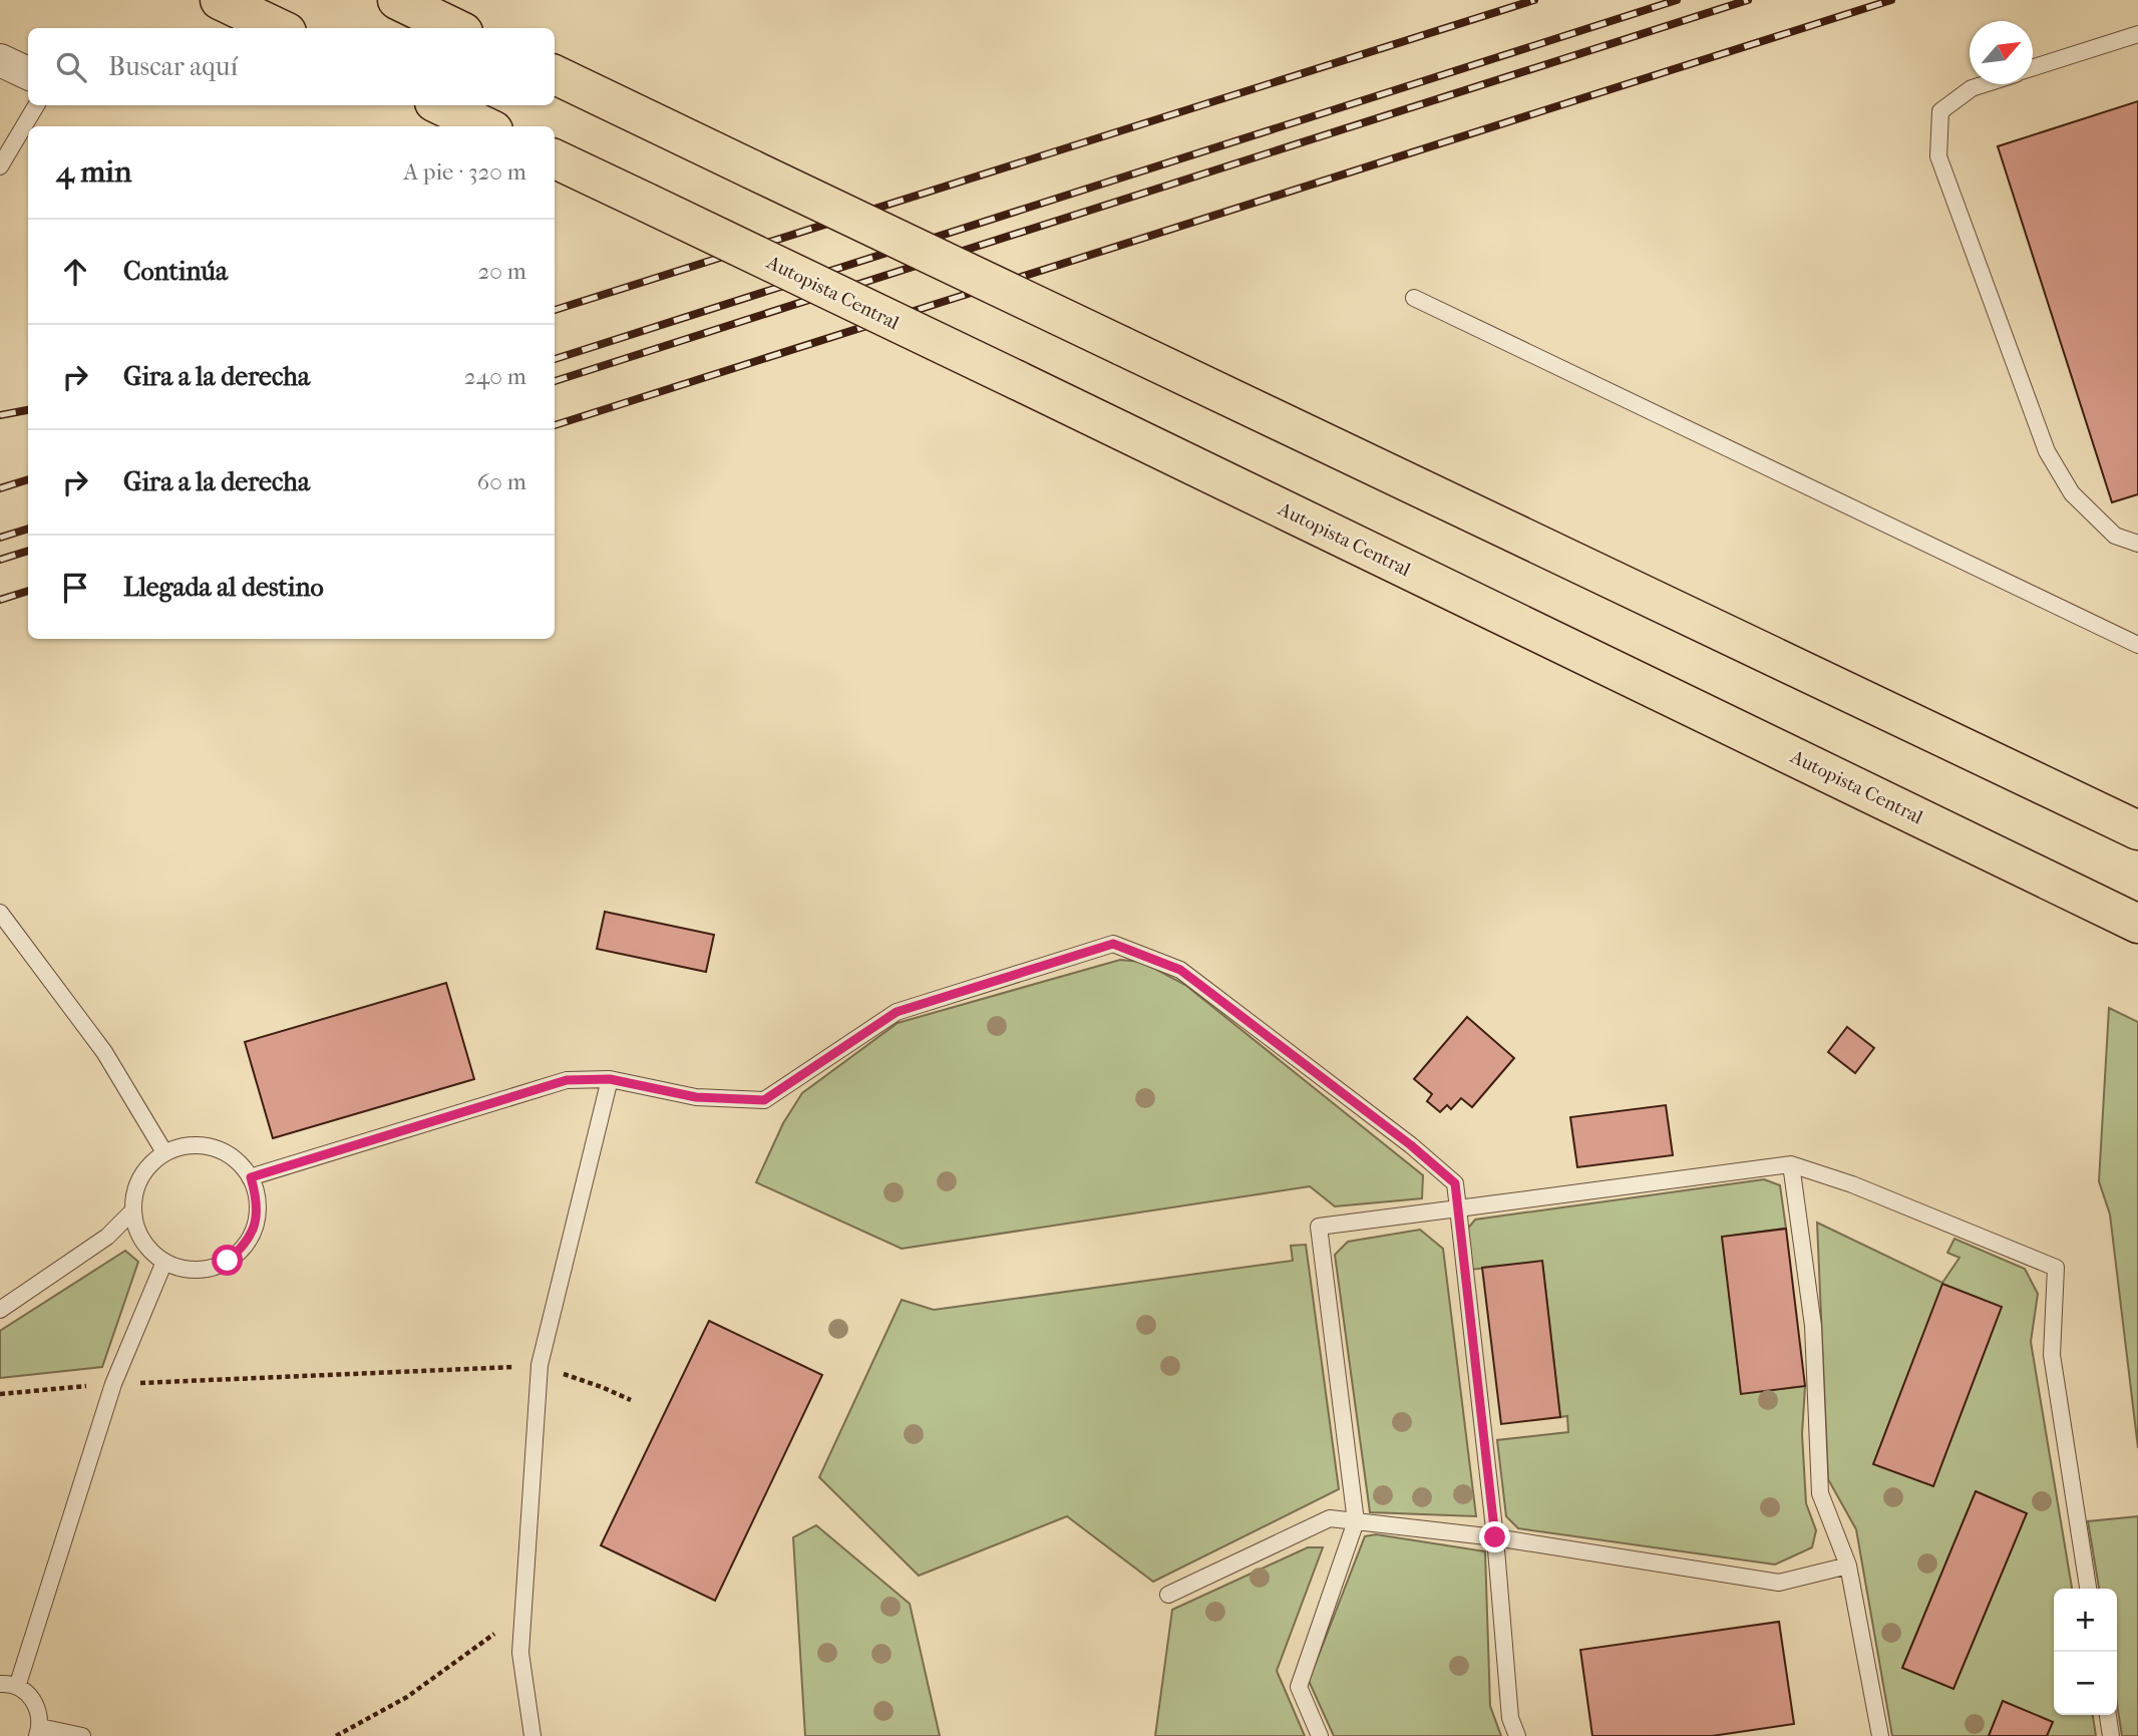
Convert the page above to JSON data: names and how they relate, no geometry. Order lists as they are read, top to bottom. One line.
{"streets":{"highway":["Autopista Central"]},"north":"top right","page":{"search":"Buscar aquí","heading":["4 min","A pie · 320 m"],"list":[["Continúa","20 m"],["Gira a la derecha","240 m"],["Gira a la derecha","60 m"],"Llegada al destino"],"map_buttons":["+","−"]}}
